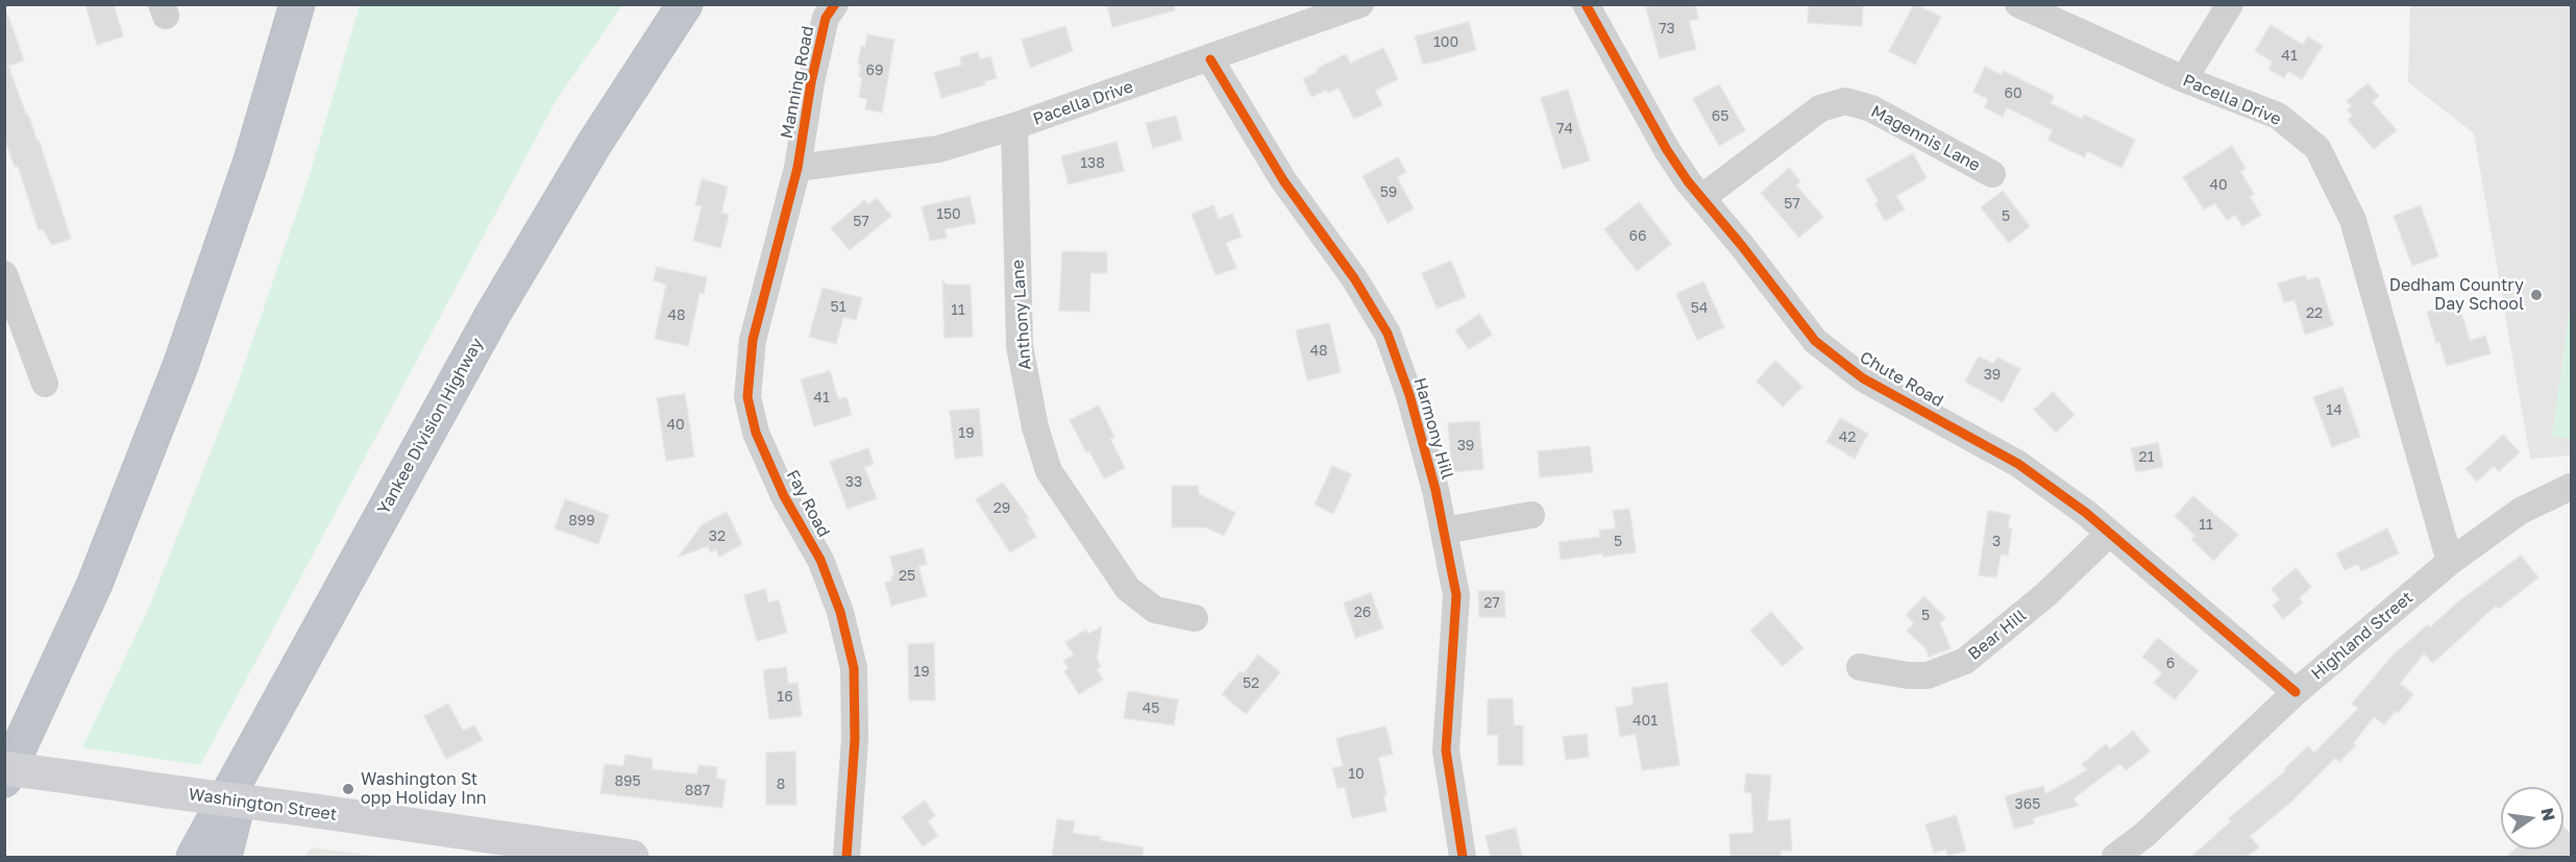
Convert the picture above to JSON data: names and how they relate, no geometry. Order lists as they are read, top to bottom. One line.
{"streets":{"highway":["Yankee Division Highway"],"main road":["Washington Street"],"street":["Manning Road","Pacella Drive","Magennis Lane","Anthony Lane","Chute Road","Harmony Hill","Fay Road","Bear Hill","Highland Street"]},"crossings":[["Manning Road","Pacella Drive"],["Manning Road","Fay Road"],["Pacella Drive","Anthony Lane"],["Pacella Drive","Harmony Hill"],["Pacella Drive","Fay Road"],["Pacella Drive","Highland Street"],["Magennis Lane","Chute Road"],["Chute Road","Bear Hill"],["Chute Road","Highland Street"]],"places":["Dedham Country Day School","Washington St opp Holiday Inn"],"house_numbers":["73","100","41","69","60","65","74","138","40","59","57","150","5","57","66","51","54","11","22","48","48","39","41","14","40","19","42","39","21","33","29","899","11","32","5","3","25","27","26","5","6","19","52","16","45","401","10","895","8","887","365"],"north":"right"}
